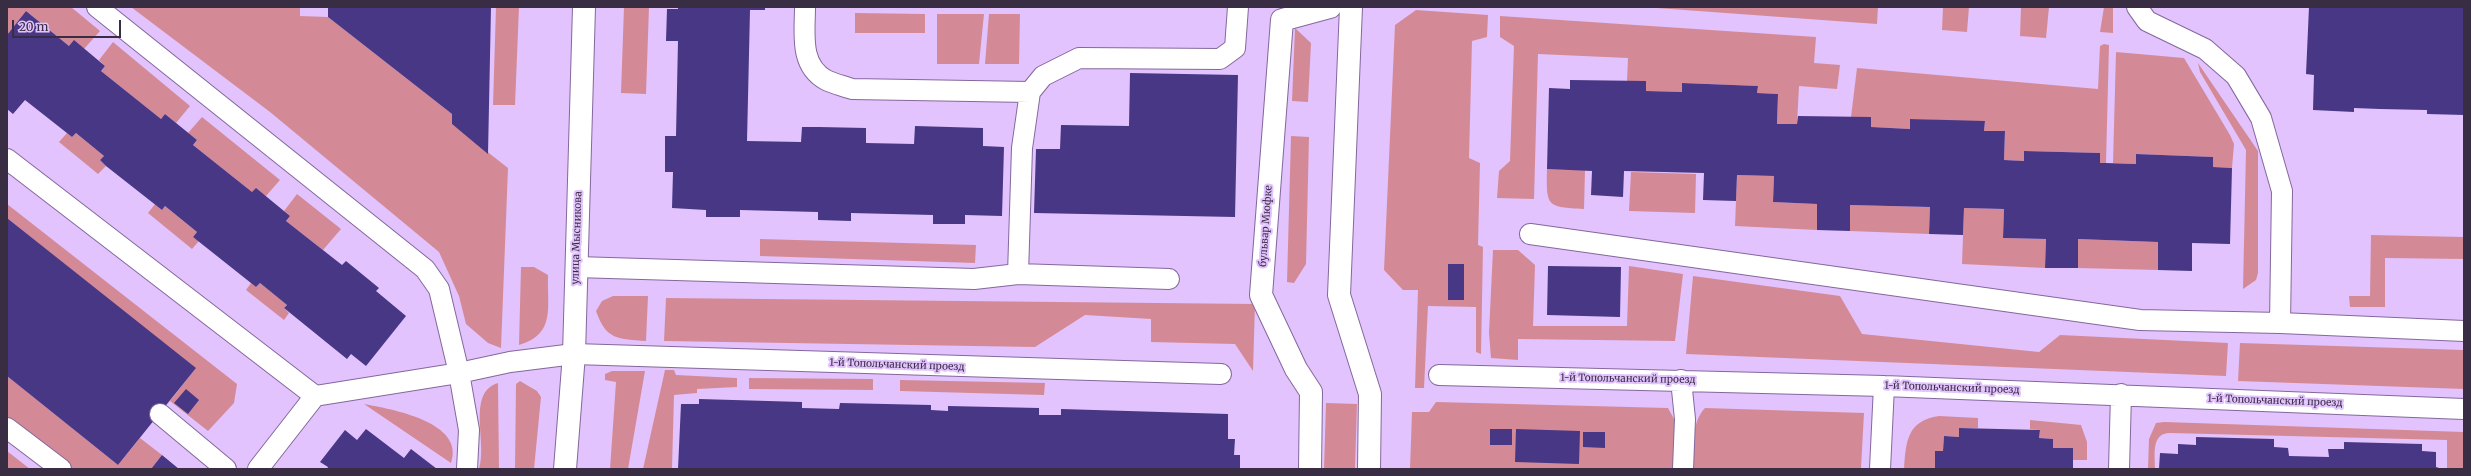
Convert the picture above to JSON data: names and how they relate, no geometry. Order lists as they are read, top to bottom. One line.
{"streets":{"street":["бульвар Мюфке","улица Мысникова"],"lane":["1-й Топольчанский проезд"]},"crossings":[["улица Мысникова","1-й Топольчанский проезд"]],"scale_bar":"20 m"}
